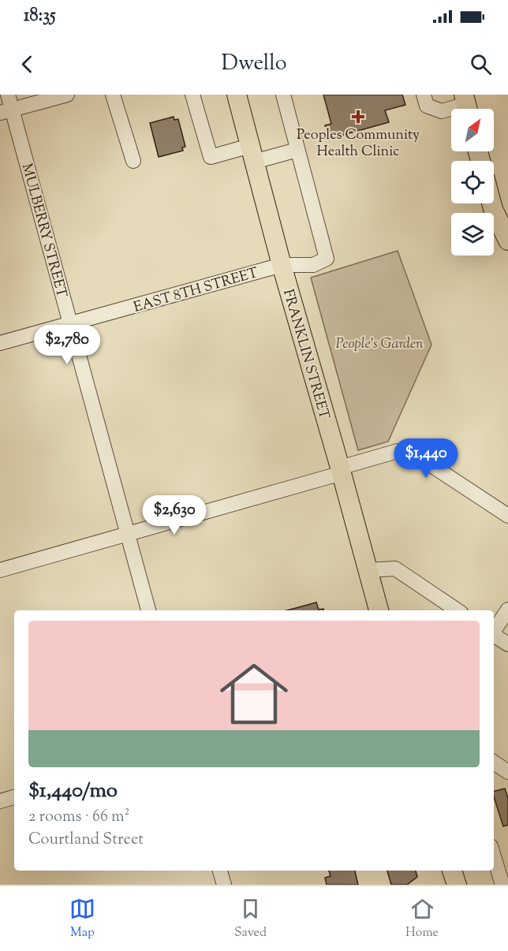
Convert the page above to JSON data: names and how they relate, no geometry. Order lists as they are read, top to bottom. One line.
{"streets":{"main road":["FRANKLIN STREET"],"street":["MULBERRY STREET","EAST 8TH STREET"]},"crossings":[["MULBERRY STREET","EAST 8TH STREET"],["EAST 8TH STREET","FRANKLIN STREET"]],"parks":["People's Garden"],"places":{"health":["Peoples Community Health Clinic"]},"north":"top right","page":{"status":"18:35","header":"Dwello","price":["$2,780","$1,440","$2,630"],"list":[{"name":"$1,440/mo","note":"2 rooms · 66 m² · Courtland Street"}],"tabs":["Map","Saved","Home"]}}
